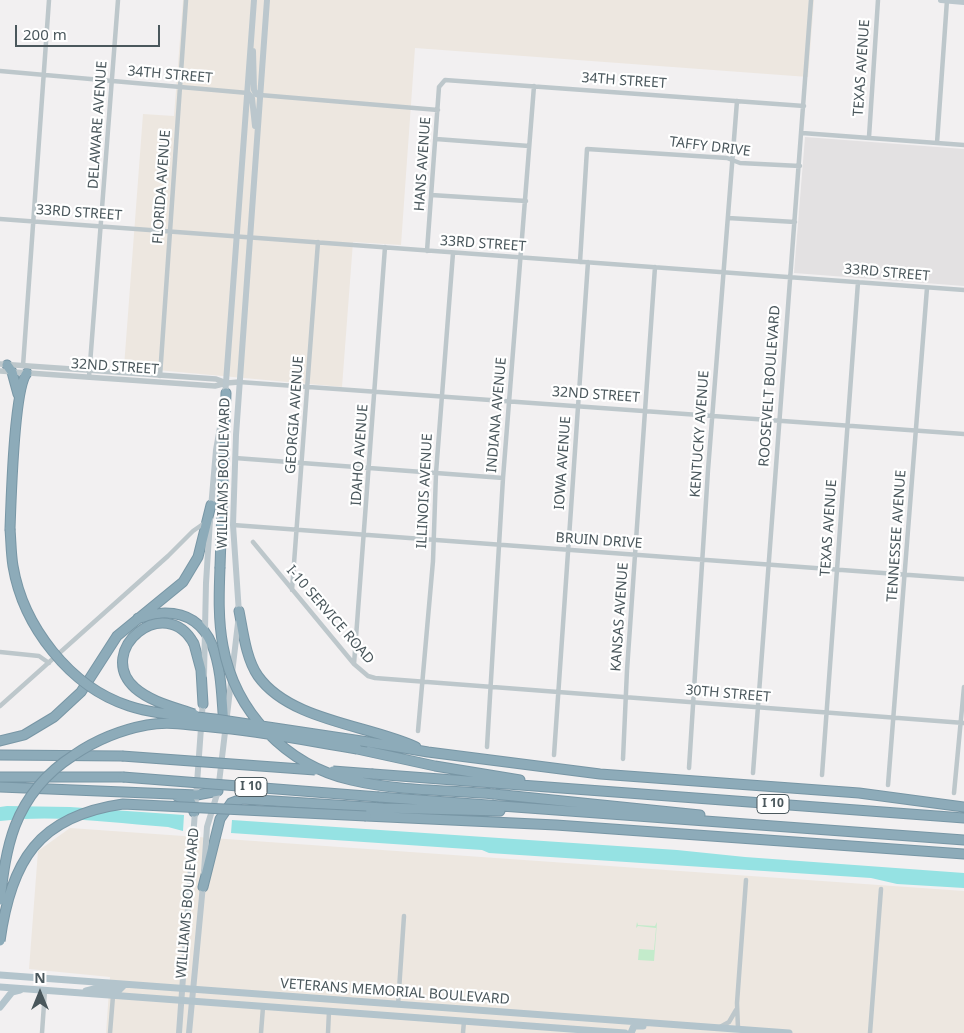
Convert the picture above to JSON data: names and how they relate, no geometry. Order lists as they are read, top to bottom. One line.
{"streets":{"highway":["I 10"],"main road":["WILLIAMS BOULEVARD","VETERANS MEMORIAL BOULEVARD"],"street":["TEXAS AVENUE","34TH STREET","DELAWARE AVENUE","TAFFY DRIVE","HANS AVENUE","FLORIDA AVENUE","33RD STREET","32ND STREET","ROOSEVELT BOULEVARD","GEORGIA AVENUE","INDIANA AVENUE","KENTUCKY AVENUE","IDAHO AVENUE","IOWA AVENUE","ILLINOIS AVENUE","TENNESSEE AVENUE","BRUIN DRIVE","I-10 SERVICE ROAD","KANSAS AVENUE","30TH STREET"]},"crossings":[["TEXAS AVENUE","33RD STREET"],["TEXAS AVENUE","32ND STREET"],["TEXAS AVENUE","BRUIN DRIVE"],["TEXAS AVENUE","30TH STREET"],["34TH STREET","DELAWARE AVENUE"],["34TH STREET","HANS AVENUE"],["34TH STREET","FLORIDA AVENUE"],["34TH STREET","ROOSEVELT BOULEVARD"],["34TH STREET","INDIANA AVENUE"],["34TH STREET","KENTUCKY AVENUE"],["34TH STREET","WILLIAMS BOULEVARD"],["DELAWARE AVENUE","33RD STREET"],["DELAWARE AVENUE","32ND STREET"],["TAFFY DRIVE","33RD STREET"],["TAFFY DRIVE","ROOSEVELT BOULEVARD"],["TAFFY DRIVE","KENTUCKY AVENUE"],["HANS AVENUE","33RD STREET"],["FLORIDA AVENUE","33RD STREET"],["FLORIDA AVENUE","32ND STREET"],["33RD STREET","ROOSEVELT BOULEVARD"],["33RD STREET","GEORGIA AVENUE"],["33RD STREET","INDIANA AVENUE"],["33RD STREET","KENTUCKY AVENUE"],["33RD STREET","IDAHO AVENUE"],["33RD STREET","IOWA AVENUE"],["33RD STREET","WILLIAMS BOULEVARD"],["33RD STREET","ILLINOIS AVENUE"],["33RD STREET","TENNESSEE AVENUE"],["33RD STREET","KANSAS AVENUE"],["32ND STREET","ROOSEVELT BOULEVARD"],["32ND STREET","GEORGIA AVENUE"],["32ND STREET","INDIANA AVENUE"],["32ND STREET","KENTUCKY AVENUE"],["32ND STREET","IDAHO AVENUE"],["32ND STREET","IOWA AVENUE"],["32ND STREET","WILLIAMS BOULEVARD"],["32ND STREET","ILLINOIS AVENUE"],["32ND STREET","TENNESSEE AVENUE"],["32ND STREET","KANSAS AVENUE"],["ROOSEVELT BOULEVARD","BRUIN DRIVE"],["ROOSEVELT BOULEVARD","30TH STREET"],["GEORGIA AVENUE","BRUIN DRIVE"],["GEORGIA AVENUE","I-10 SERVICE ROAD"],["INDIANA AVENUE","BRUIN DRIVE"],["INDIANA AVENUE","I-10 SERVICE ROAD"],["INDIANA AVENUE","30TH STREET"],["KENTUCKY AVENUE","BRUIN DRIVE"],["KENTUCKY AVENUE","30TH STREET"],["IDAHO AVENUE","BRUIN DRIVE"],["IDAHO AVENUE","I-10 SERVICE ROAD"],["IOWA AVENUE","BRUIN DRIVE"],["IOWA AVENUE","30TH STREET"],["WILLIAMS BOULEVARD","BRUIN DRIVE"],["WILLIAMS BOULEVARD","VETERANS MEMORIAL BOULEVARD"],["ILLINOIS AVENUE","BRUIN DRIVE"],["ILLINOIS AVENUE","I-10 SERVICE ROAD"],["TENNESSEE AVENUE","BRUIN DRIVE"],["TENNESSEE AVENUE","30TH STREET"],["BRUIN DRIVE","KANSAS AVENUE"],["I-10 SERVICE ROAD","30TH STREET"],["KANSAS AVENUE","30TH STREET"]],"scale_bar":"200 m","north":"top"}
